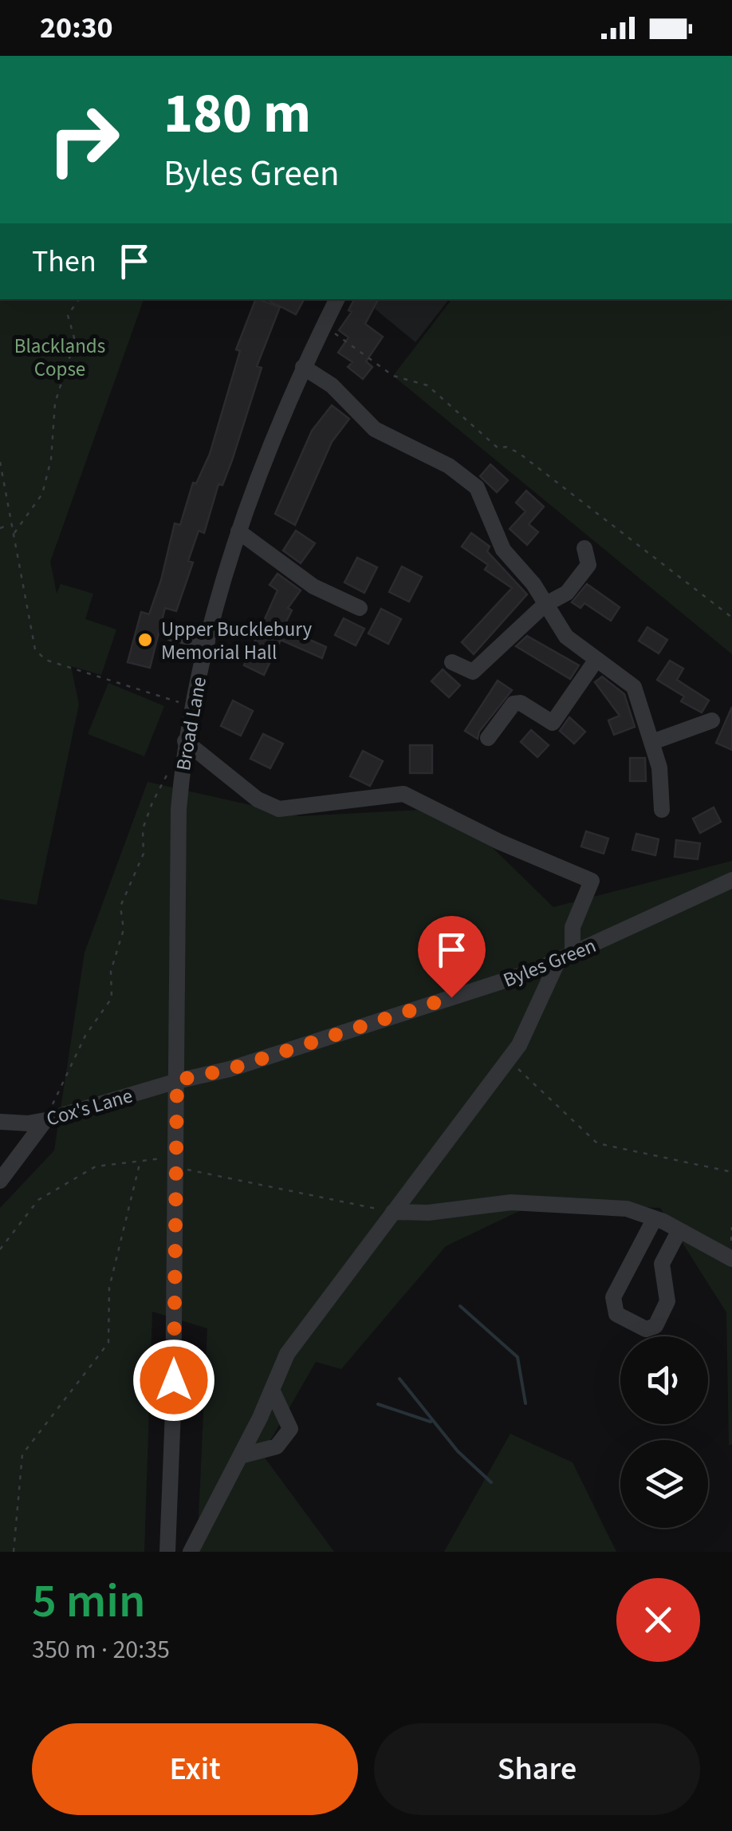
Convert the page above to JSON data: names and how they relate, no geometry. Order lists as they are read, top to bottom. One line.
{"streets":{"street":["Broad Lane","Byles Green","Cox's Lane"]},"crossings":[["Broad Lane","Byles Green"],["Broad Lane","Cox's Lane"],["Byles Green","Cox's Lane"]],"parks":["Blacklands Copse"],"places":["Upper Bucklebury Memorial Hall"],"page":{"status":"20:30","turn":["180 m","Byles Green"],"then":"Then","heading":["5 min","350 m · 20:35"],"buttons":["Exit","Share"]}}
